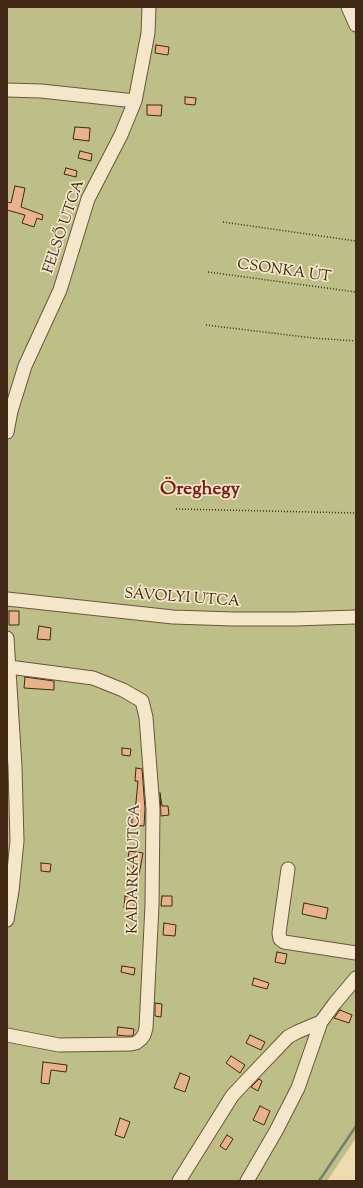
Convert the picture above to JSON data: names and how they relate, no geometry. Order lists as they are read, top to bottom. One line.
{"streets":{"street":["FELSŐ UTCA","SÁVOLYI UTCA","KADARKA UTCA"],"path":["CSONKA ÚT"]},"districts":["Öreghegy"]}
